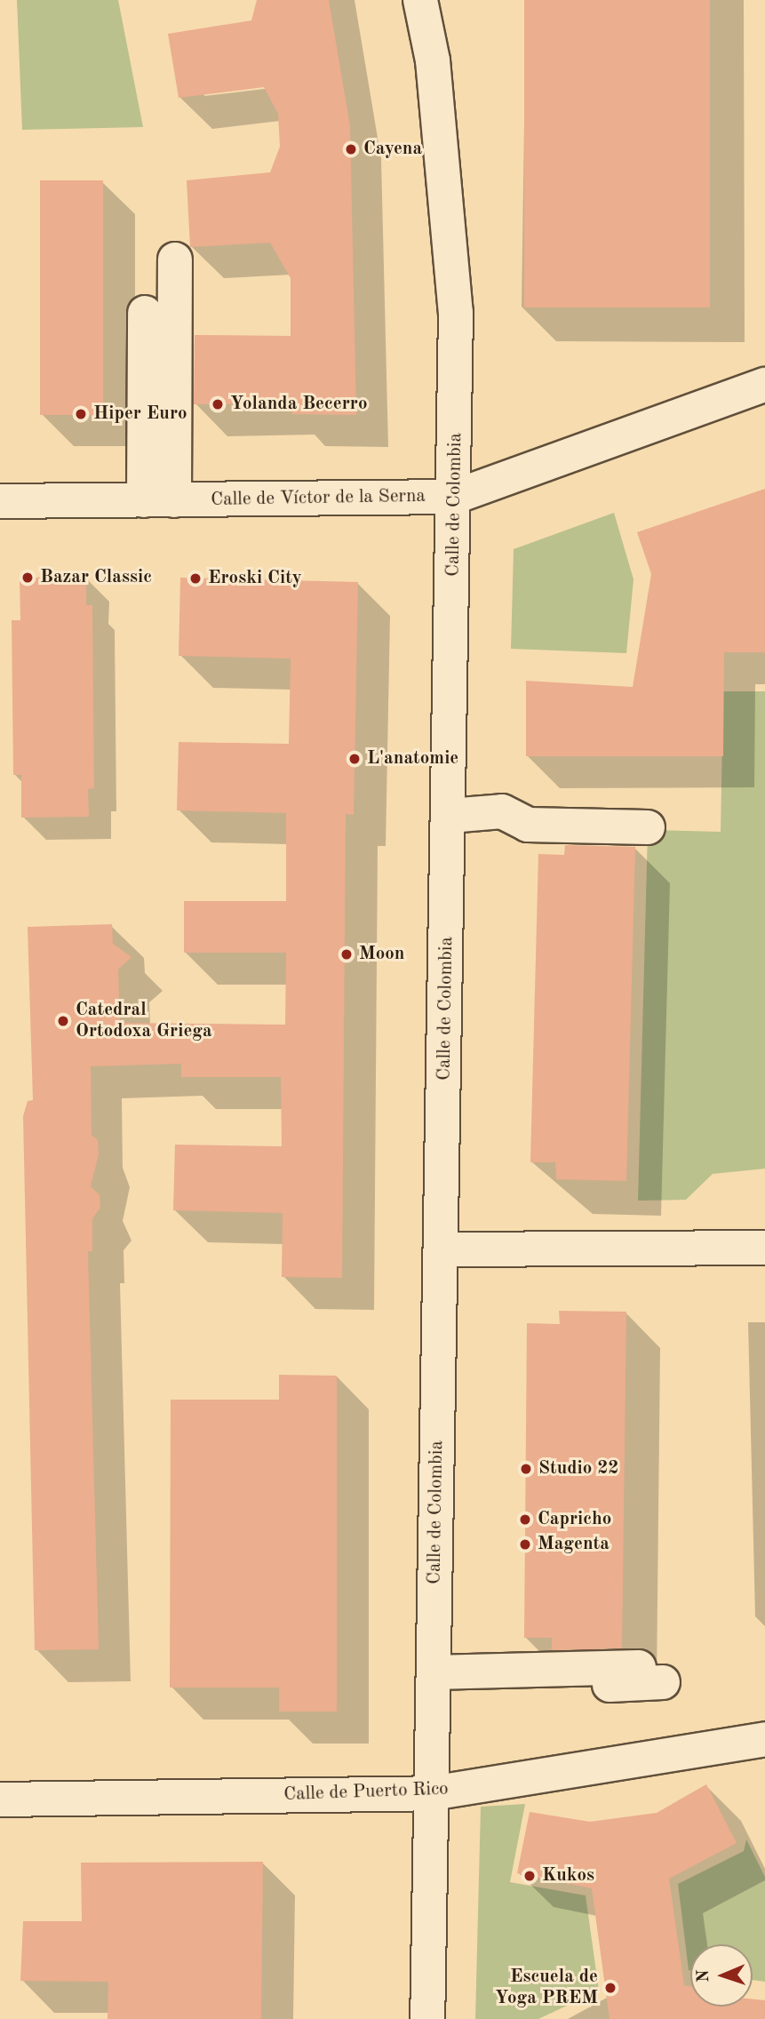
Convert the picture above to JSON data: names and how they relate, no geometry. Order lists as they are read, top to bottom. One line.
{"streets":{"street":["Calle de Víctor de la Serna","Calle de Colombia","Calle de Puerto Rico"]},"crossings":[["Calle de Víctor de la Serna","Calle de Colombia"],["Calle de Colombia","Calle de Puerto Rico"]],"places":["Cayena","Yolanda Becerro","Hiper Euro","Bazar Classic","Eroski City","L'anatomie","Moon","Catedral Ortodoxa Griega","Studio 22","Capricho","Magenta","Kukos","Escuela de Yoga PREM"],"north":"left"}
